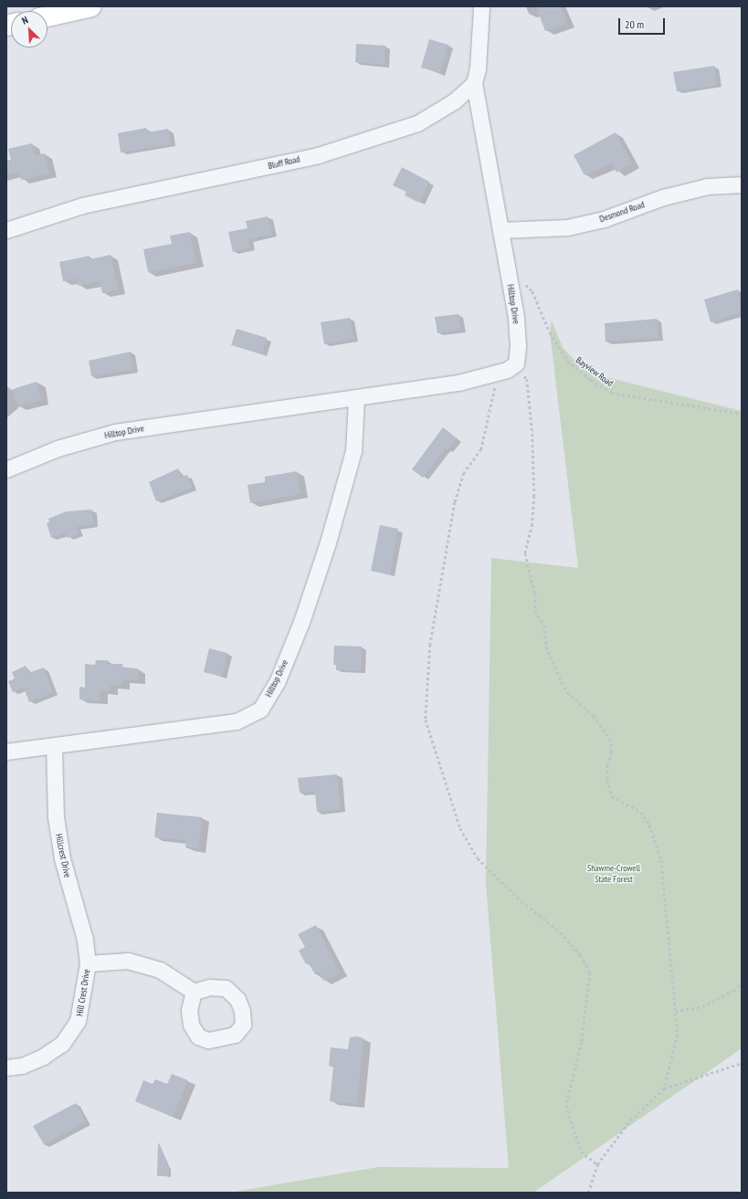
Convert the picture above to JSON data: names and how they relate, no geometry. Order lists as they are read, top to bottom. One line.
{"streets":{"street":["Bluff Road","Desmond Road","Hilltop Drive","Hillcrest Drive","Hill Crest Drive"],"path":["Bayview Road"]},"crossings":[["Bluff Road","Hilltop Drive"],["Desmond Road","Hilltop Drive"],["Hilltop Drive","Bayview Road"],["Hilltop Drive","Hillcrest Drive"],["Hillcrest Drive","Hill Crest Drive"]],"parks":["Shawme-Crowell State Forest"],"scale_bar":"20 m","north":"top left"}
